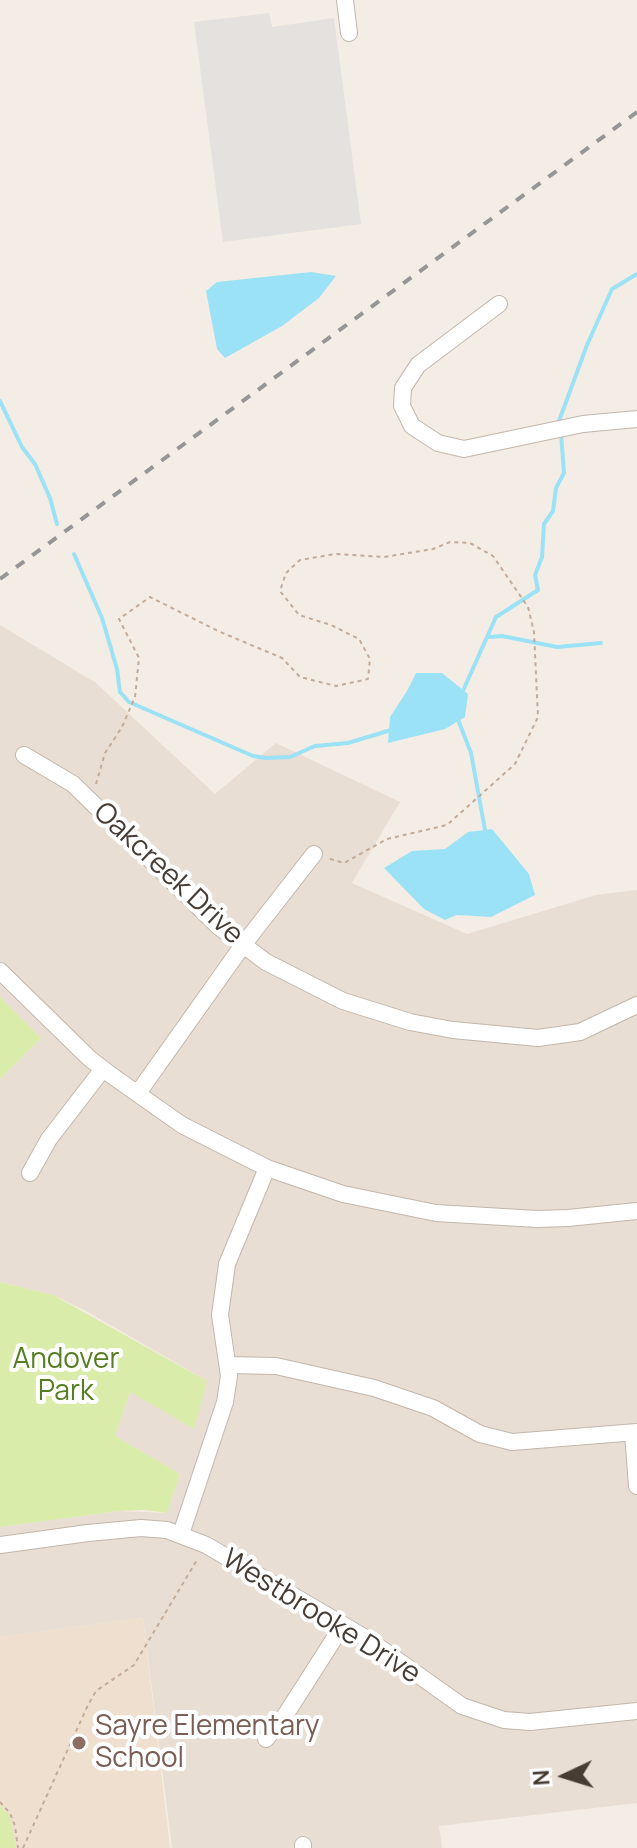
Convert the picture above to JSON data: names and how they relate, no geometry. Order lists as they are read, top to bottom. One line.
{"streets":{"street":["Oakcreek Drive","Westbrooke Drive"]},"parks":["Andover Park"],"places":["Sayre Elementary School"],"north":"left"}
